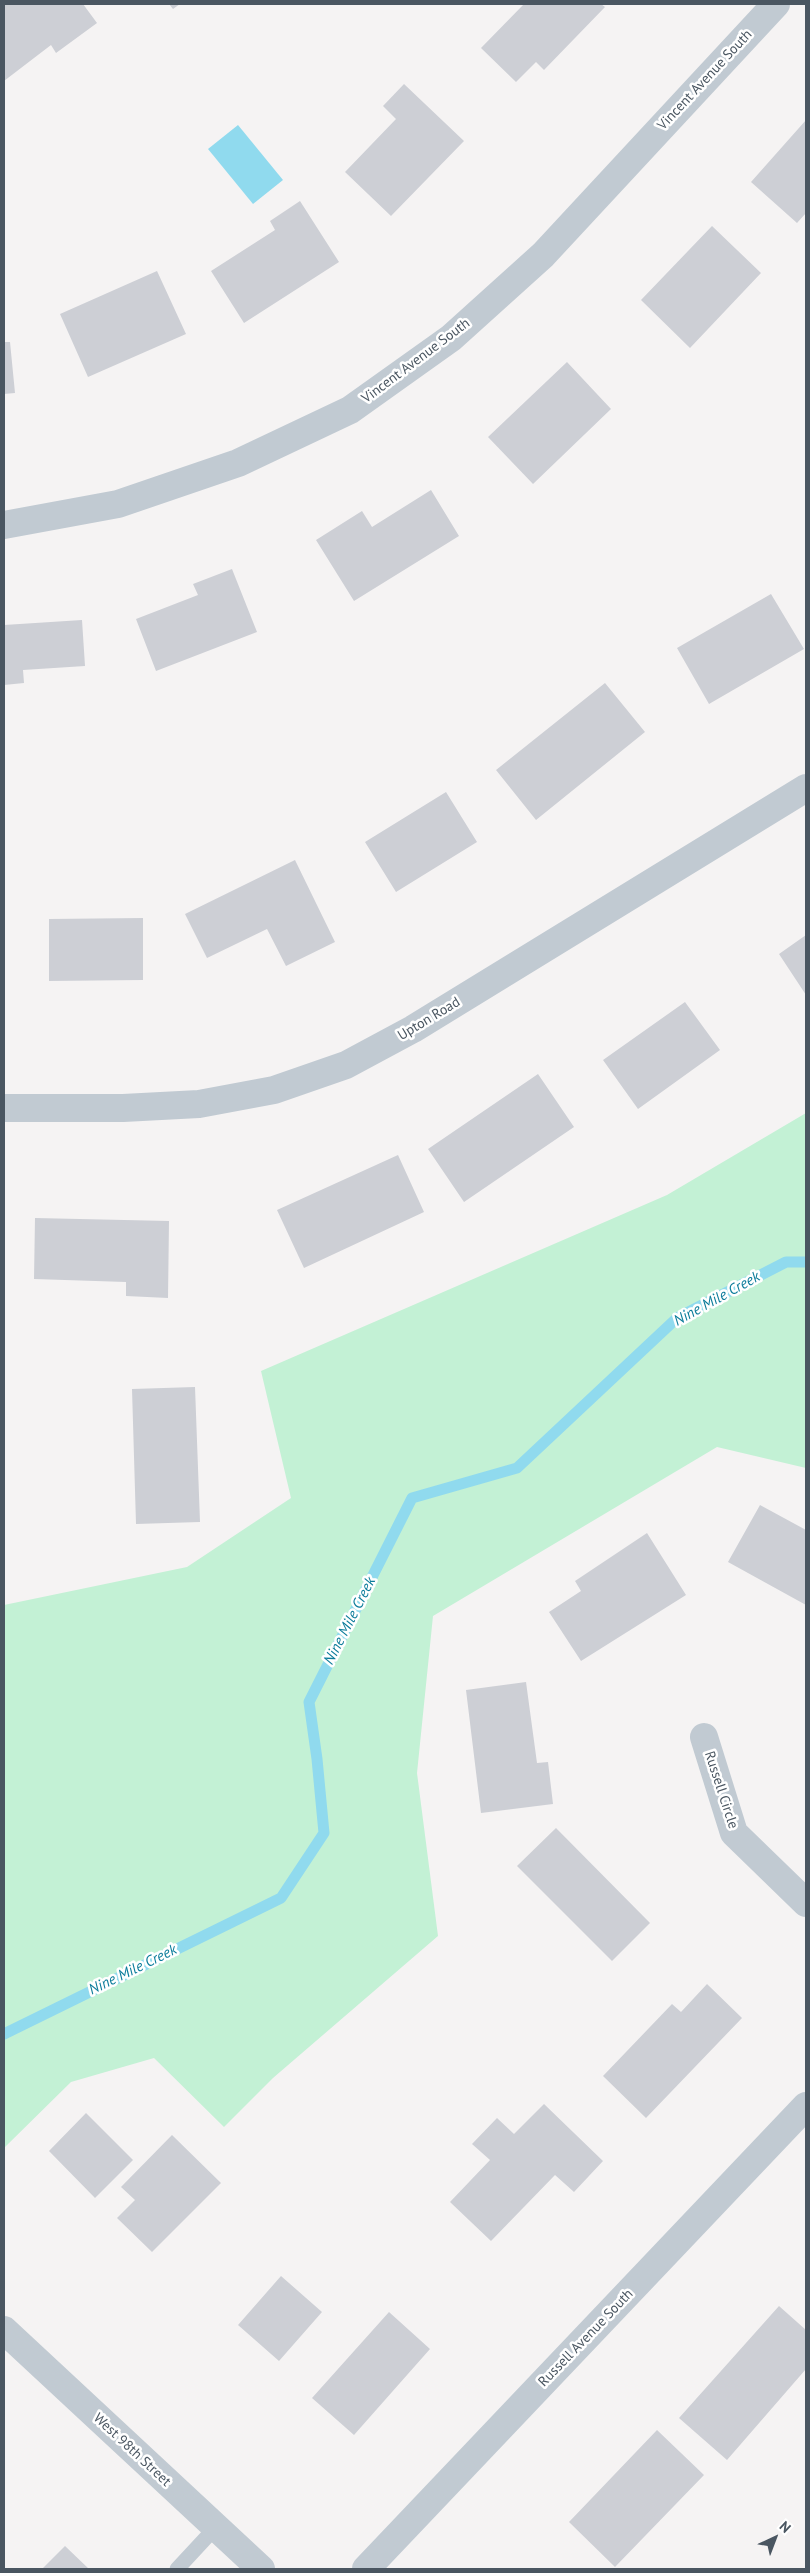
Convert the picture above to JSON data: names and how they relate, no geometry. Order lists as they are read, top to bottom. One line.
{"streets":{"street":["Vincent Avenue South","Upton Road","Russell Circle","Russell Avenue South","West 98th Street"]},"water":["Nine Mile Creek"],"north":"top right"}
